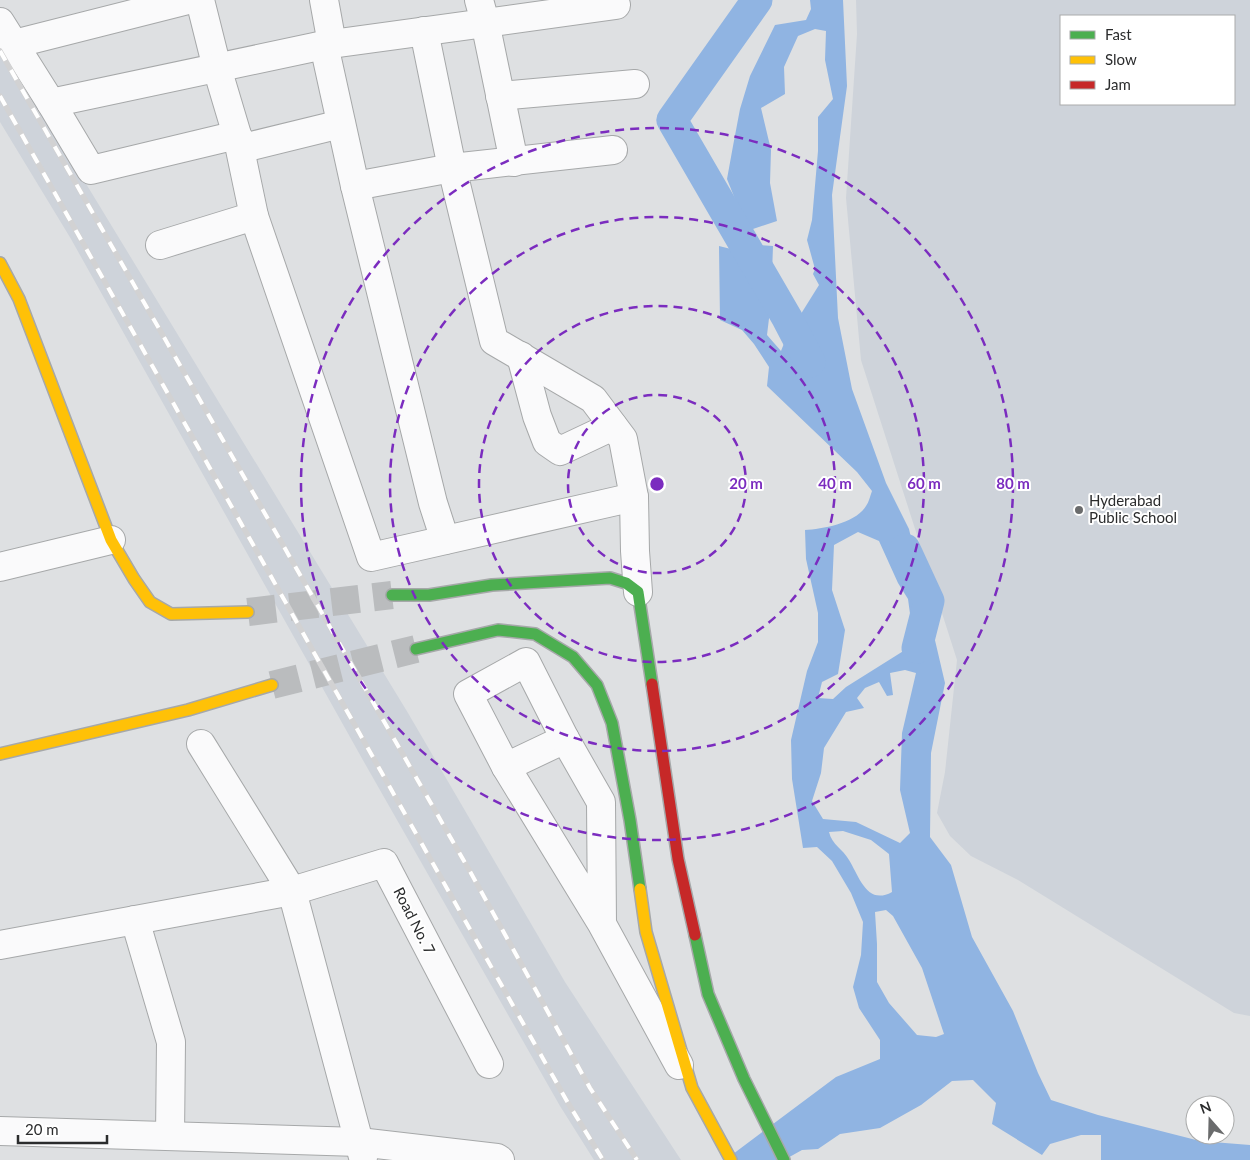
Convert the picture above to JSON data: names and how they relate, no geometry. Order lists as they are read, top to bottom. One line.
{"streets":{"street":["Road No. 7"]},"places":["Hyderabad Public School"],"legend":["Fast","Slow","Jam"],"scale_bar":"20 m","north":"top","rings":["20 m","40 m","60 m","80 m"]}
